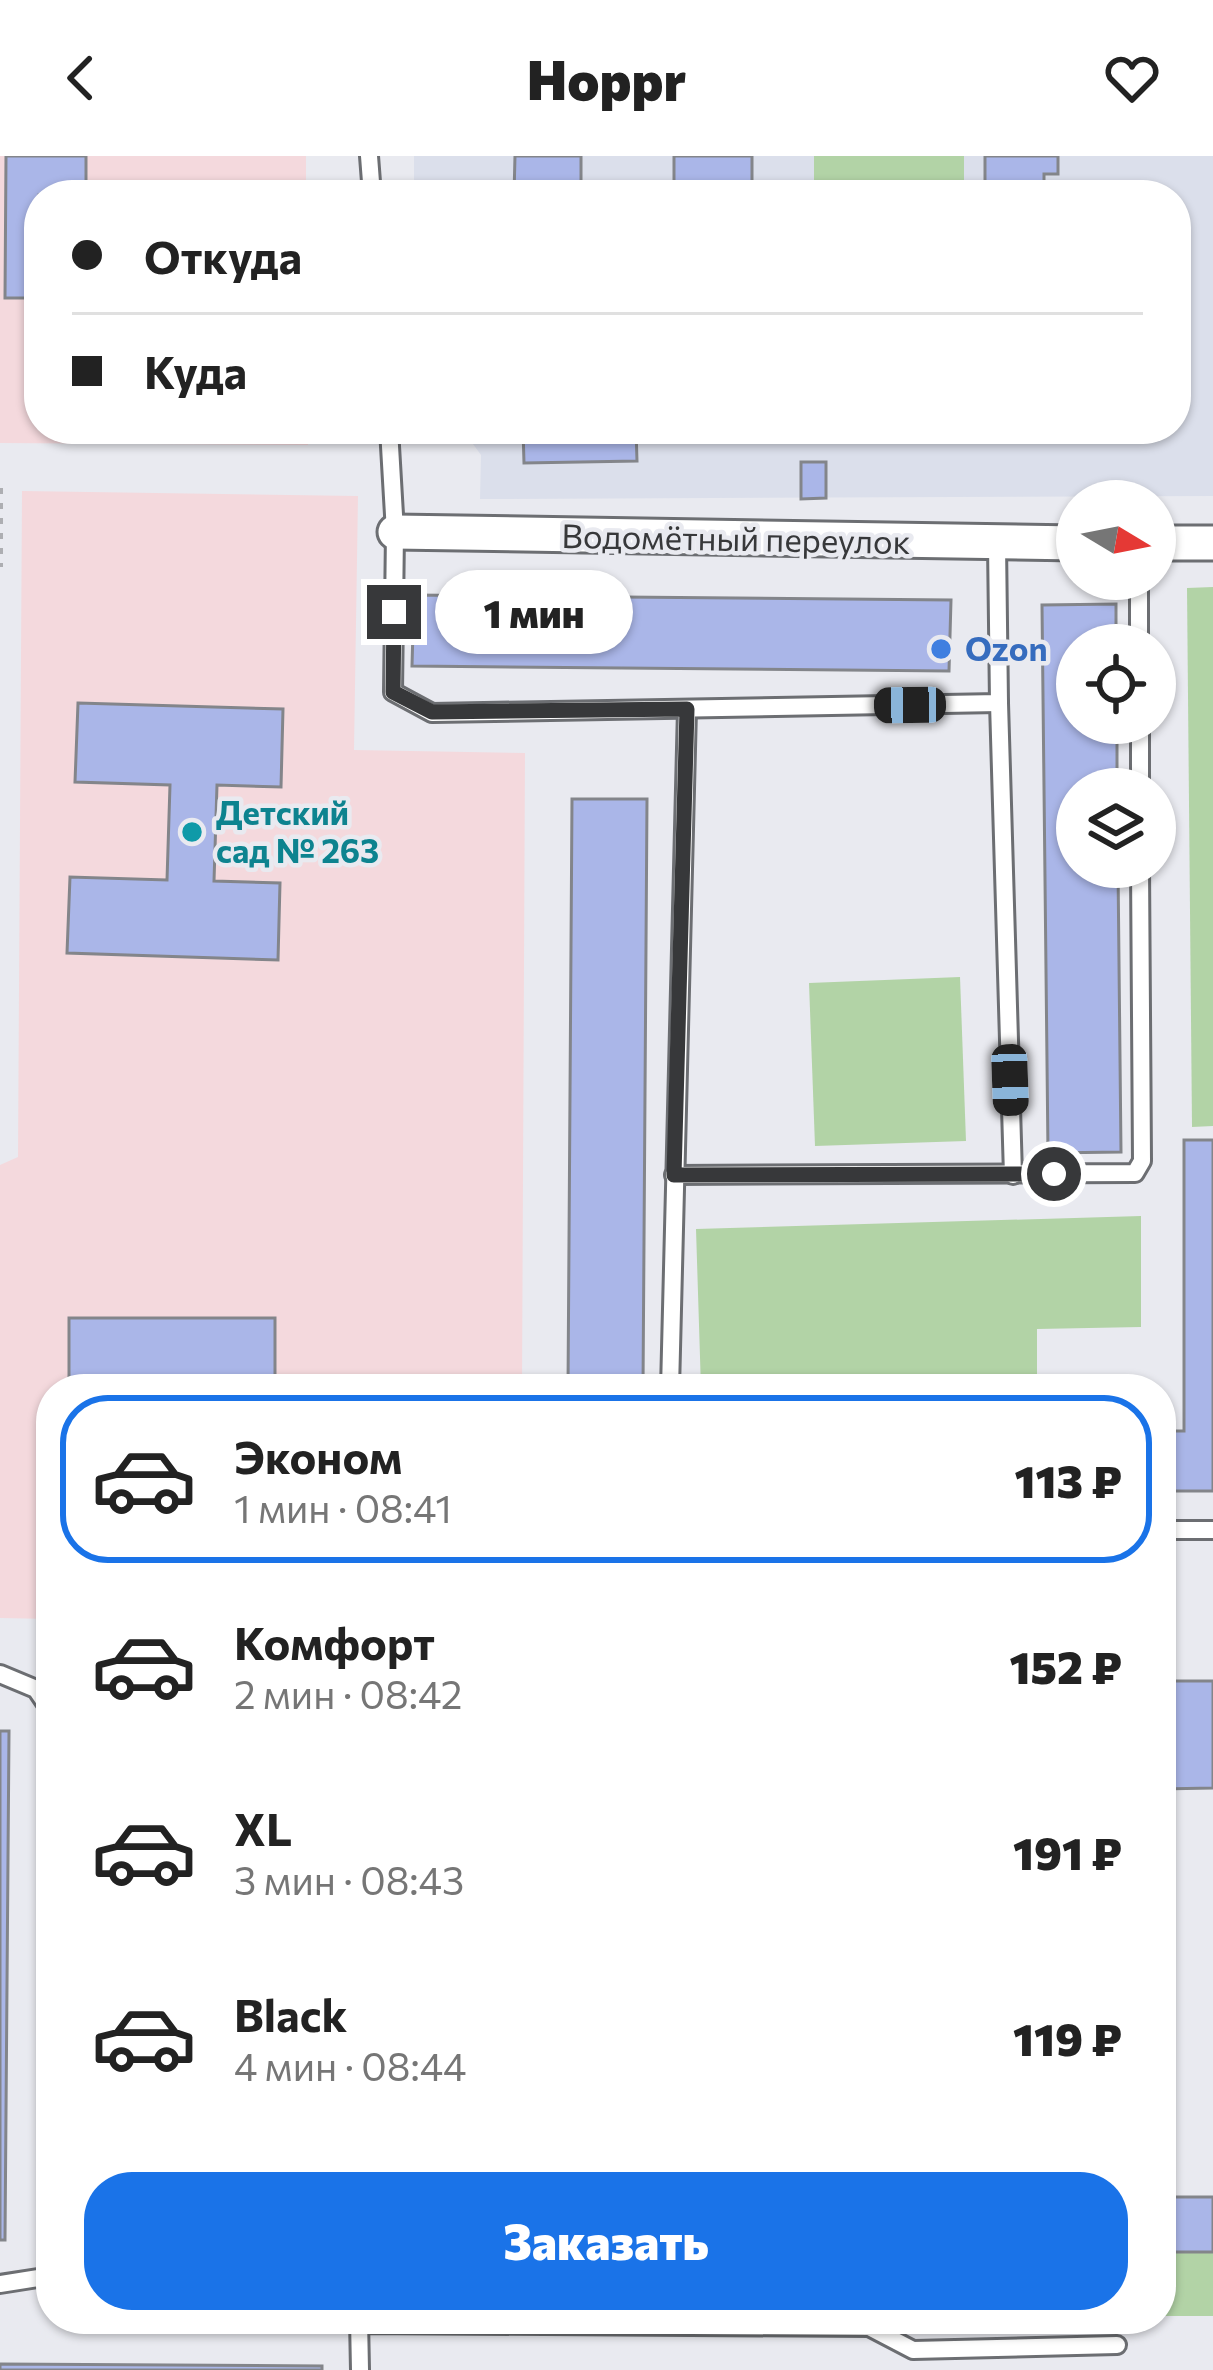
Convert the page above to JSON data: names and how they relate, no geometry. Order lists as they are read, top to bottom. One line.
{"streets":{"street":["Водомётный переулок"]},"places":["Ozon","Детский сад № 263"],"north":"right","page":{"header":"Hoppr","banner":["Откуда","Куда"],"bubble":"1 мин","list":[{"name":"Эконом","note":"1 мин · 08:41","value":"113 ₽"},{"name":"Комфорт","note":"2 мин · 08:42","value":"152 ₽"},{"name":"XL","note":"3 мин · 08:43","value":"191 ₽"},{"name":"Black","note":"4 мин · 08:44","value":"119 ₽"}],"buttons":"Заказать"}}
